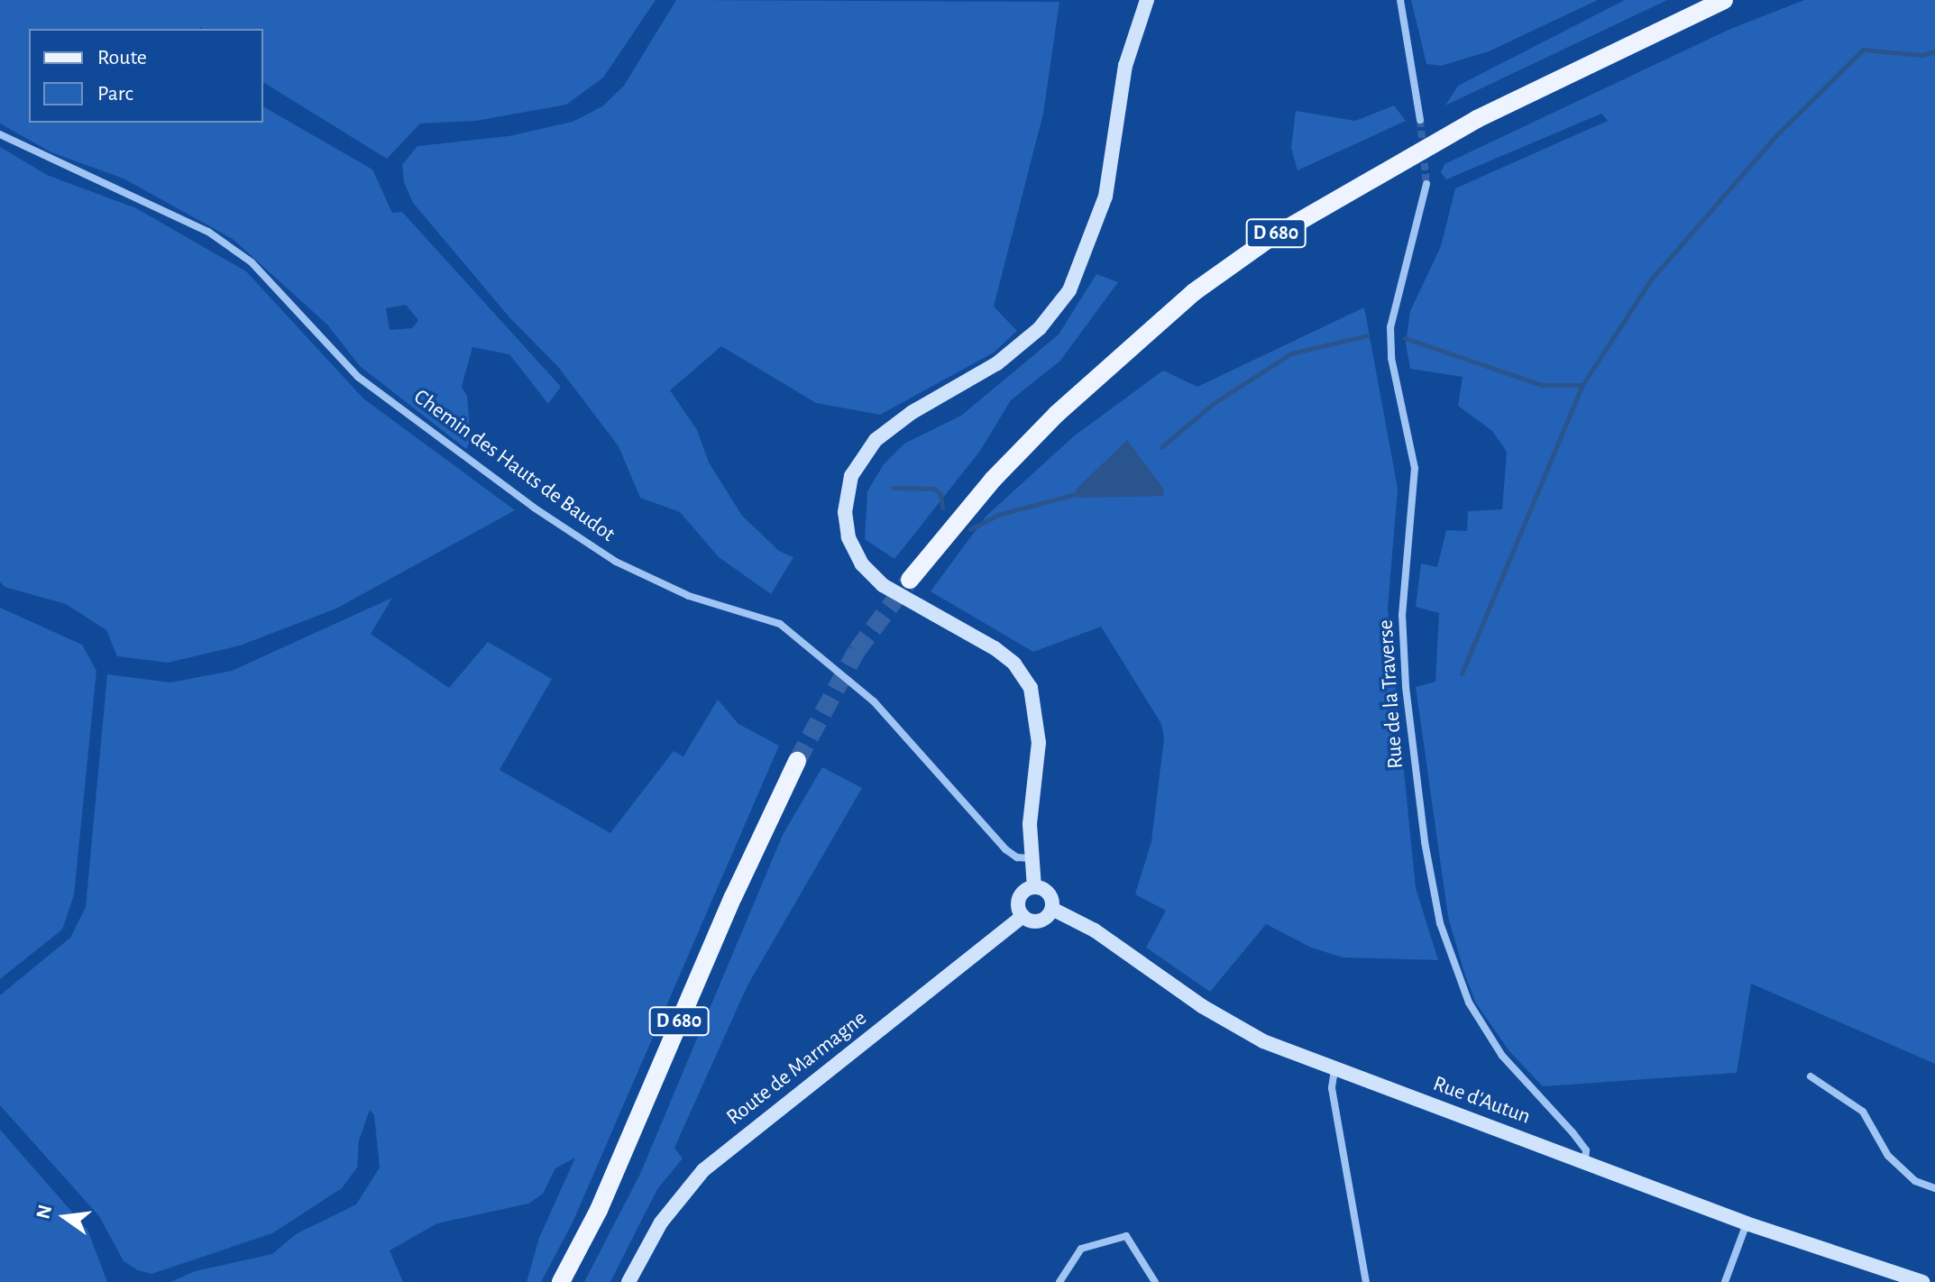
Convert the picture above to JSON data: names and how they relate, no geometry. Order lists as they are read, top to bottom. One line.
{"streets":{"main road":["D 680","Route de Marmagne","Rue d'Autun"],"street":["Chemin des Hauts de Baudot","Rue de la Traverse"]},"crossings":[["Rue de la Traverse","Rue d'Autun"],["Route de Marmagne","Rue d'Autun"]],"legend":["Route","Parc"],"north":"left"}
